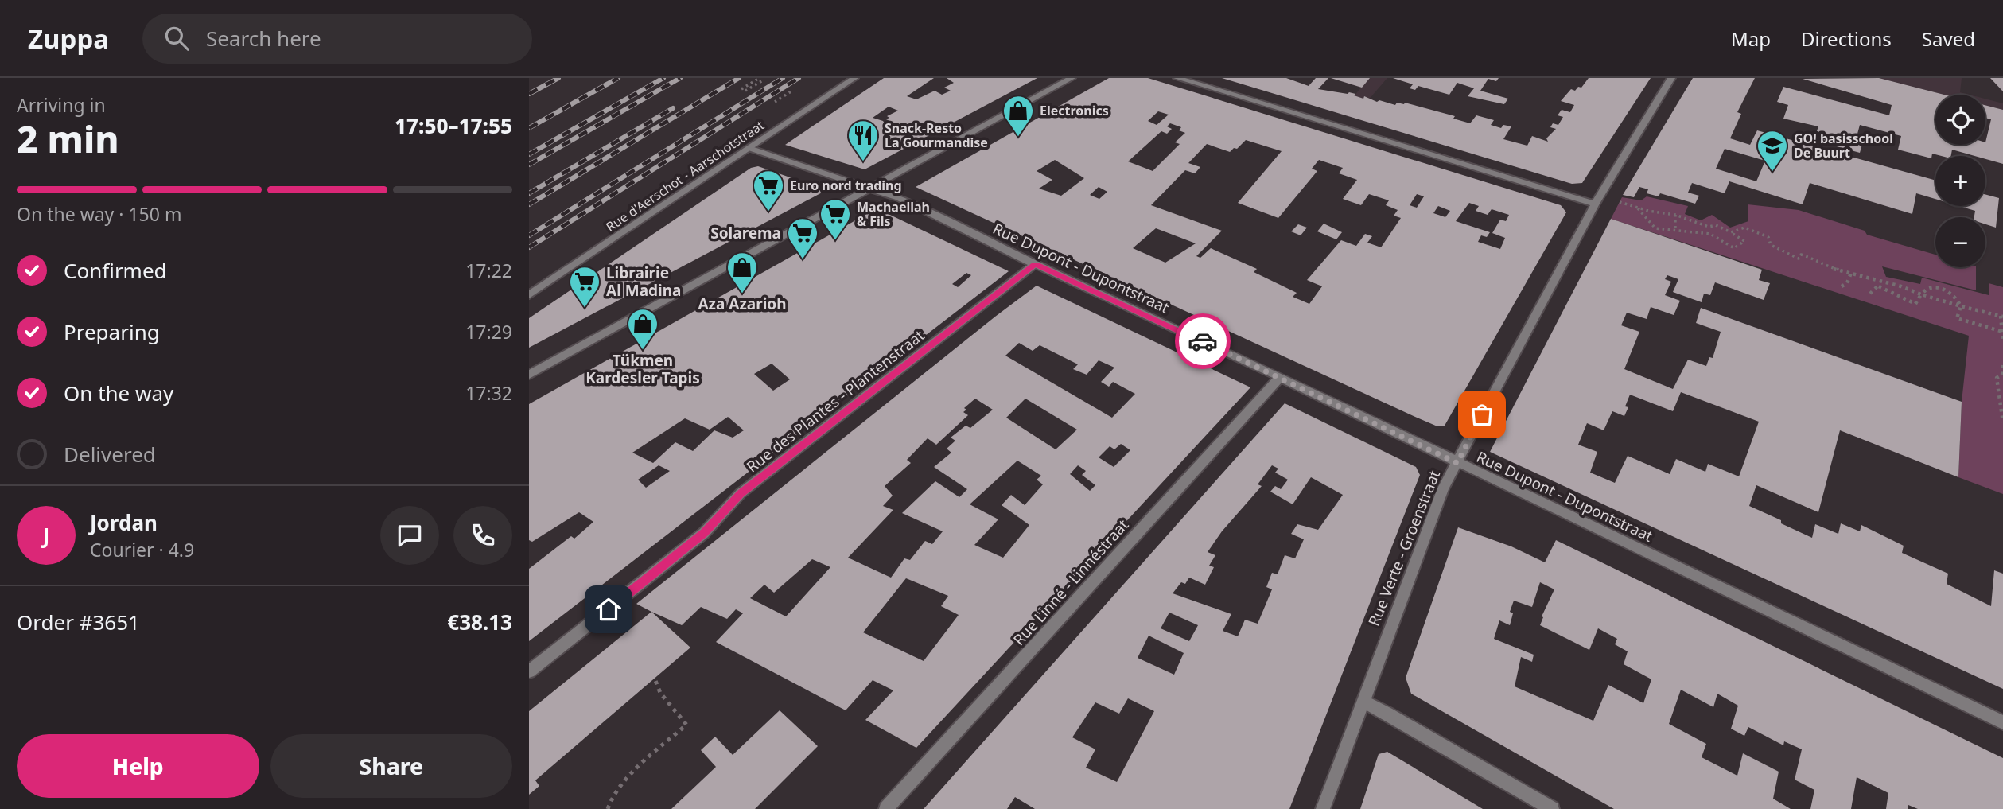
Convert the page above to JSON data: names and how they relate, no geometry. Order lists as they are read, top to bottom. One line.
{"streets":{"street":["Rue d'Aerschot - Aarschotstraat","Rue Dupont - Dupontstraat","Rue des Plantes - Plantenstraat","Rue Verte - Groenstraat","Rue Linné - Linnéstraat"]},"crossings":[["Rue d'Aerschot - Aarschotstraat","Rue Dupont - Dupontstraat"],["Rue Dupont - Dupontstraat","Rue des Plantes - Plantenstraat"],["Rue Dupont - Dupontstraat","Rue Verte - Groenstraat"],["Rue Dupont - Dupontstraat","Rue Linné - Linnéstraat"]],"places":{"shop":["Electronics","Aza Azarioh","Tükmen Kardesler Tapis"],"restaurant":["Snack-Resto La Gourmandise"],"school or university":["GO! basisschool De Buurt"],"supermarket":["Euro nord trading","Machaellah & Fils","Solarema","Librairie Al Madina"]},"page":{"header":"Zuppa","search":"Search here","nav":["Map","Directions","Saved"],"heading":["2 min","Arriving in","17:50–17:55"],"panel":["Jordan","Courier · 4.9","Order #3651","€38.13"],"map_buttons":["+","−"],"bar":"On the way · 150 m","list":[["Confirmed","17:22"],["Preparing","17:29"],["On the way","17:32"],"Delivered"],"round":"J","buttons":["Help","Share"]}}
